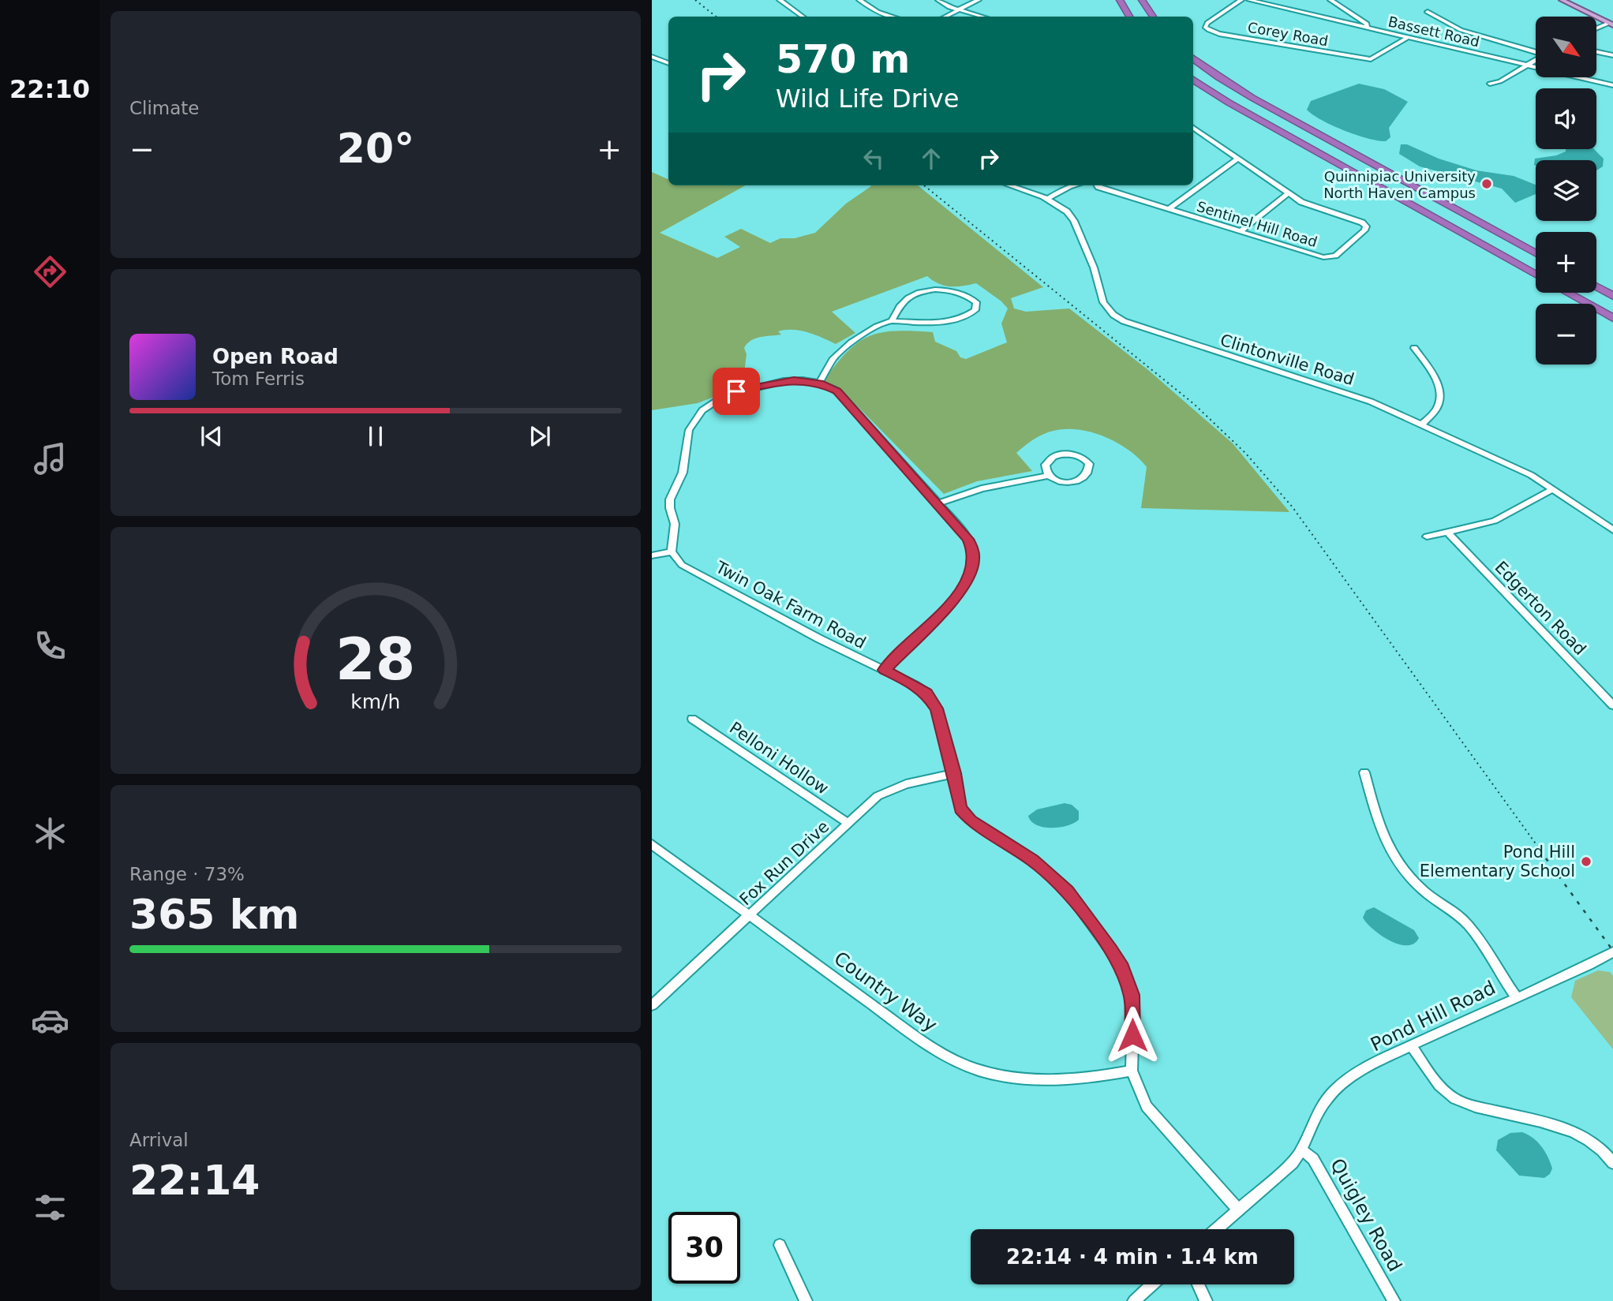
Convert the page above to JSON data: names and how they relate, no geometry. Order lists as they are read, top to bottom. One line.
{"streets":{"street":["Bassett Road","Corey Road","Sentinel Hill Road","Clintonville Road","Twin Oak Farm Road","Edgerton Road","Pelloni Hollow","Fox Run Drive","Country Way","Pond Hill Road","Quigley Road"]},"crossings":[["Bassett Road","Corey Road"],["Twin Oak Farm Road","Fox Run Drive"],["Twin Oak Farm Road","Country Way"],["Twin Oak Farm Road","Pond Hill Road"],["Pelloni Hollow","Fox Run Drive"],["Fox Run Drive","Country Way"],["Pond Hill Road","Quigley Road"]],"places":["Quinnipiac University North Haven Campus","Pond Hill Elementary School"],"north":"bottom right","page":{"tabs":"22:10","tile":["Climate",["Range · 73%","365 km"],["Arrival","22:14"]],"map_buttons":["+","−"],"turn":["570 m","Wild Life Drive"],"heat":["−","20°","+"],"song":["Open Road","Tom Ferris"],"limit":"30","trip":"22:14 · 4 min · 1.4 km","gauge":["28","km/h"]}}
